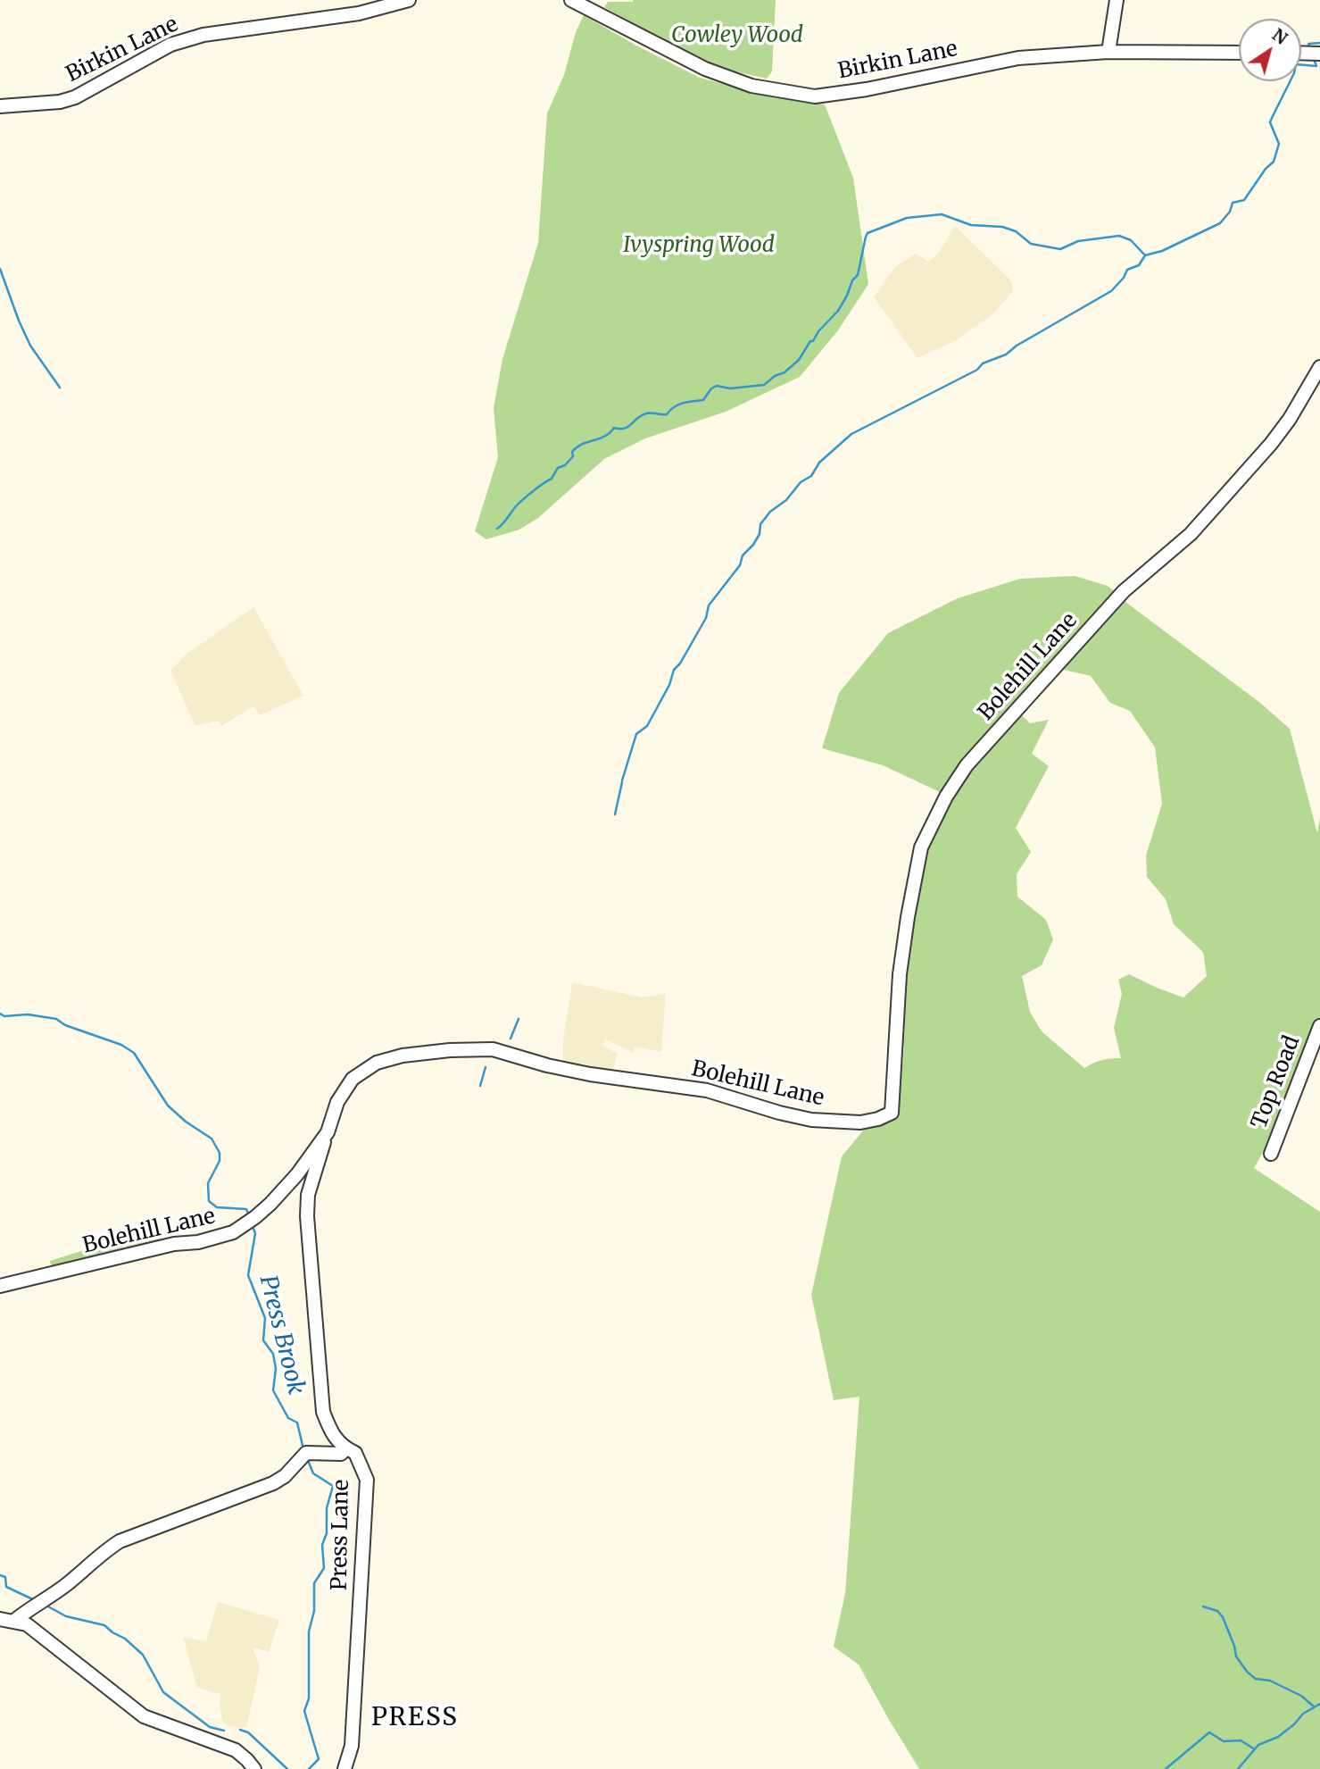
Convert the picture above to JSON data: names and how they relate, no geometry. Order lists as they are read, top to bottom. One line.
{"streets":{"street":["Birkin Lane","Bolehill Lane","Top Road","Press Lane"]},"crossings":[["Bolehill Lane","Press Lane"]],"districts":["PRESS"],"water":["Press Brook"],"parks":["Cowley Wood","Ivyspring Wood"],"north":"top right"}
